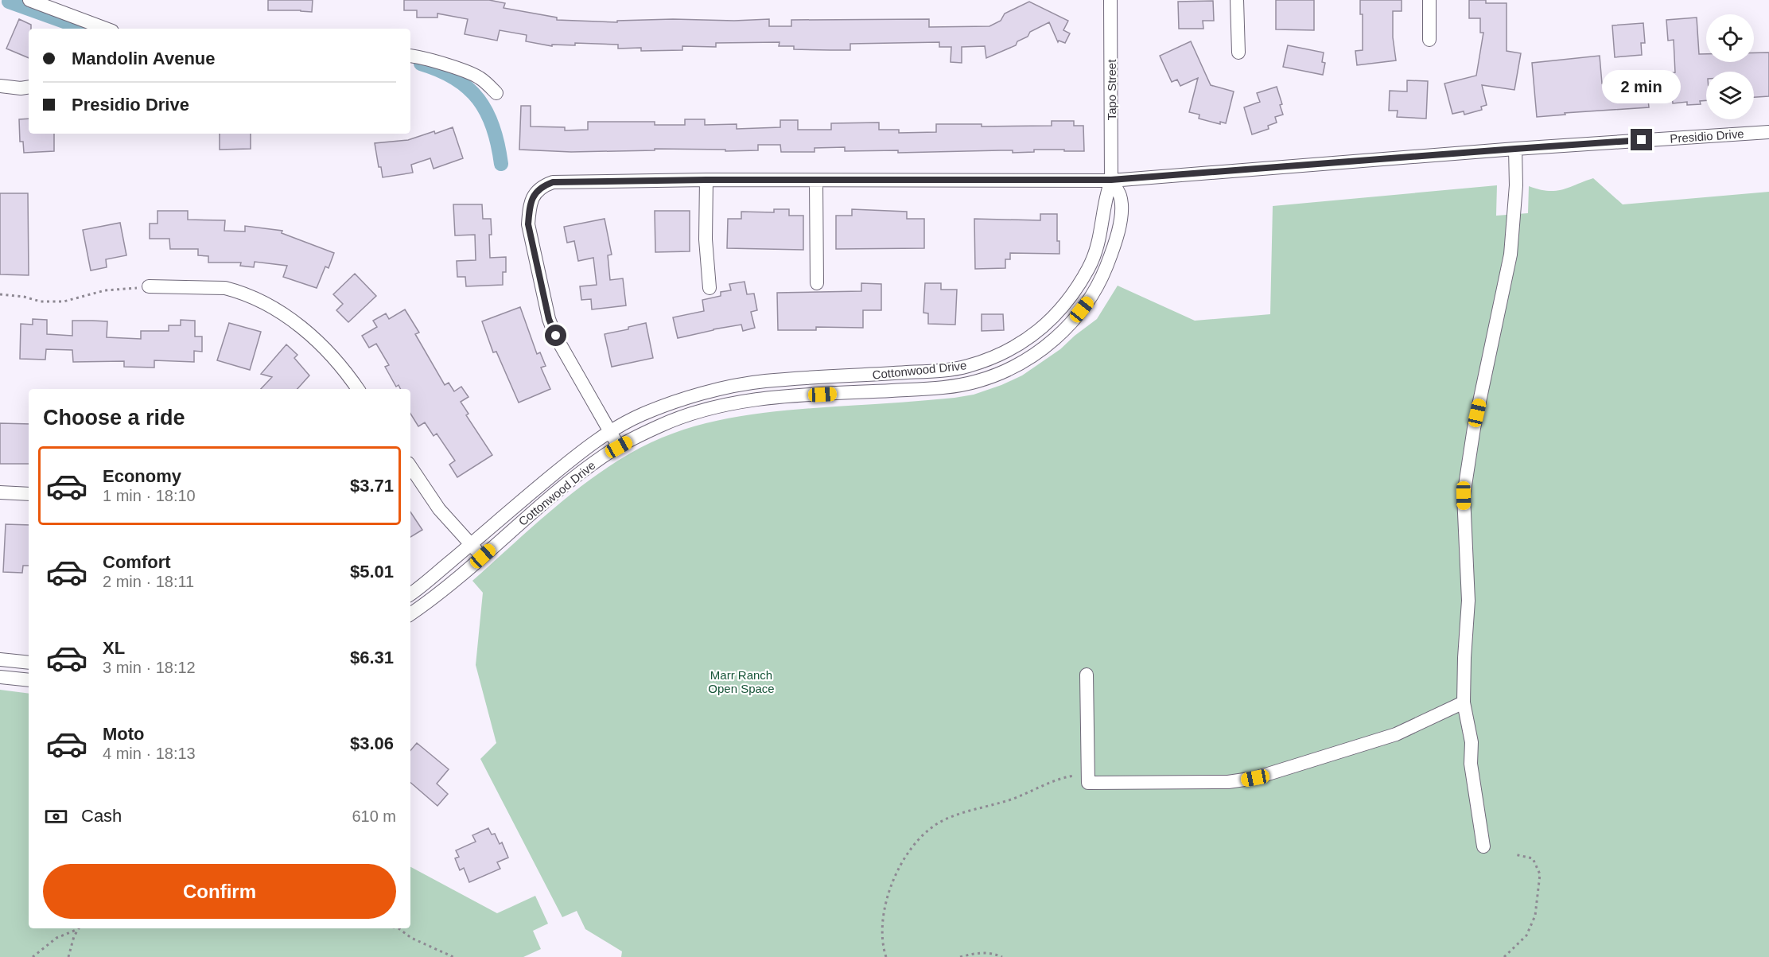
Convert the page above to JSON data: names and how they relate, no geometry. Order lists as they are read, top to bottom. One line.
{"streets":{"street":["Tapo Street","Presidio Drive","Cottonwood Drive"]},"crossings":[["Tapo Street","Presidio Drive"],["Tapo Street","Cottonwood Drive"],["Presidio Drive","Cottonwood Drive"]],"parks":["Marr Ranch Open Space"],"page":{"banner":["Mandolin Avenue","Presidio Drive"],"bubble":"2 min","heading":"Choose a ride","list":[{"name":"Economy","note":"1 min · 18:10","value":"$3.71"},{"name":"Comfort","note":"2 min · 18:11","value":"$5.01"},{"name":"XL","note":"3 min · 18:12","value":"$6.31"},{"name":"Moto","note":"4 min · 18:13","value":"$3.06"}],"pay":["Cash","610 m"],"buttons":"Confirm"}}
